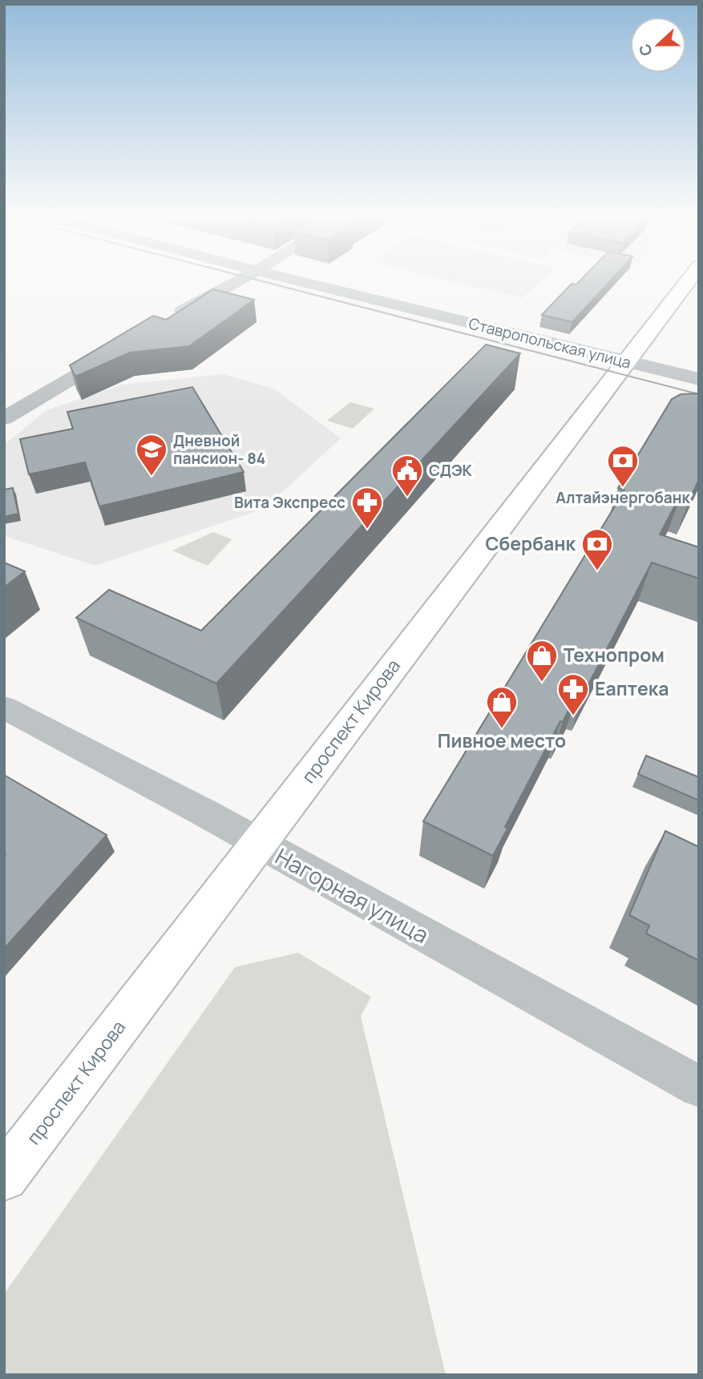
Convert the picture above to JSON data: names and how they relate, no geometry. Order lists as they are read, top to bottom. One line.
{"streets":{"main road":["проспект Кирова"],"street":["Ставропольская улица","Нагорная улица"]},"crossings":[["Ставропольская улица","проспект Кирова"],["проспект Кирова","Нагорная улица"]],"places":{"school or university":["Дневной пансион- 84"],"bank":["Алтайэнергобанк","Сбербанк"],"public building":["СДЭК"],"pharmacy":["Вита Экспресс","Еаптека"],"shop":["Технопром","Пивное место"]},"north":"left"}
